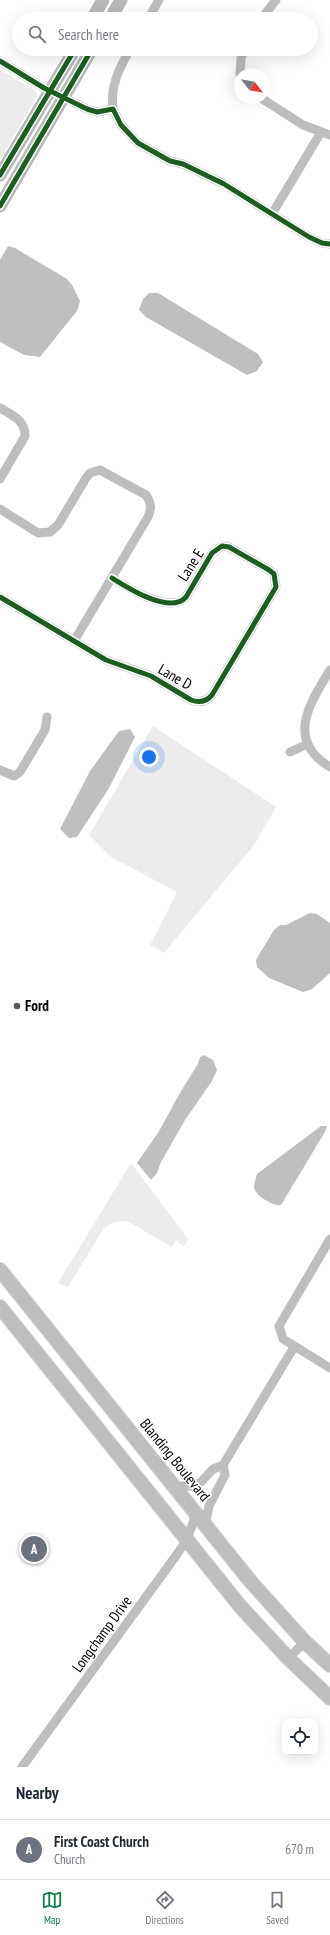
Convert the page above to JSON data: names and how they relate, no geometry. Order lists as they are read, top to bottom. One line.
{"streets":{"main road":["Blanding Boulevard"],"street":["Lane E","Lane D","Longchamp Drive"]},"crossings":[["Lane E","Lane D"],["Blanding Boulevard","Longchamp Drive"]],"places":["Ford"],"north":"bottom right","page":{"search":"Search here","pins":"A","heading":"Nearby","list":[{"mark":"A","name":"First Coast Church","note":"Church","value":"670 m"}],"nav":["Map","Directions","Saved"]}}
